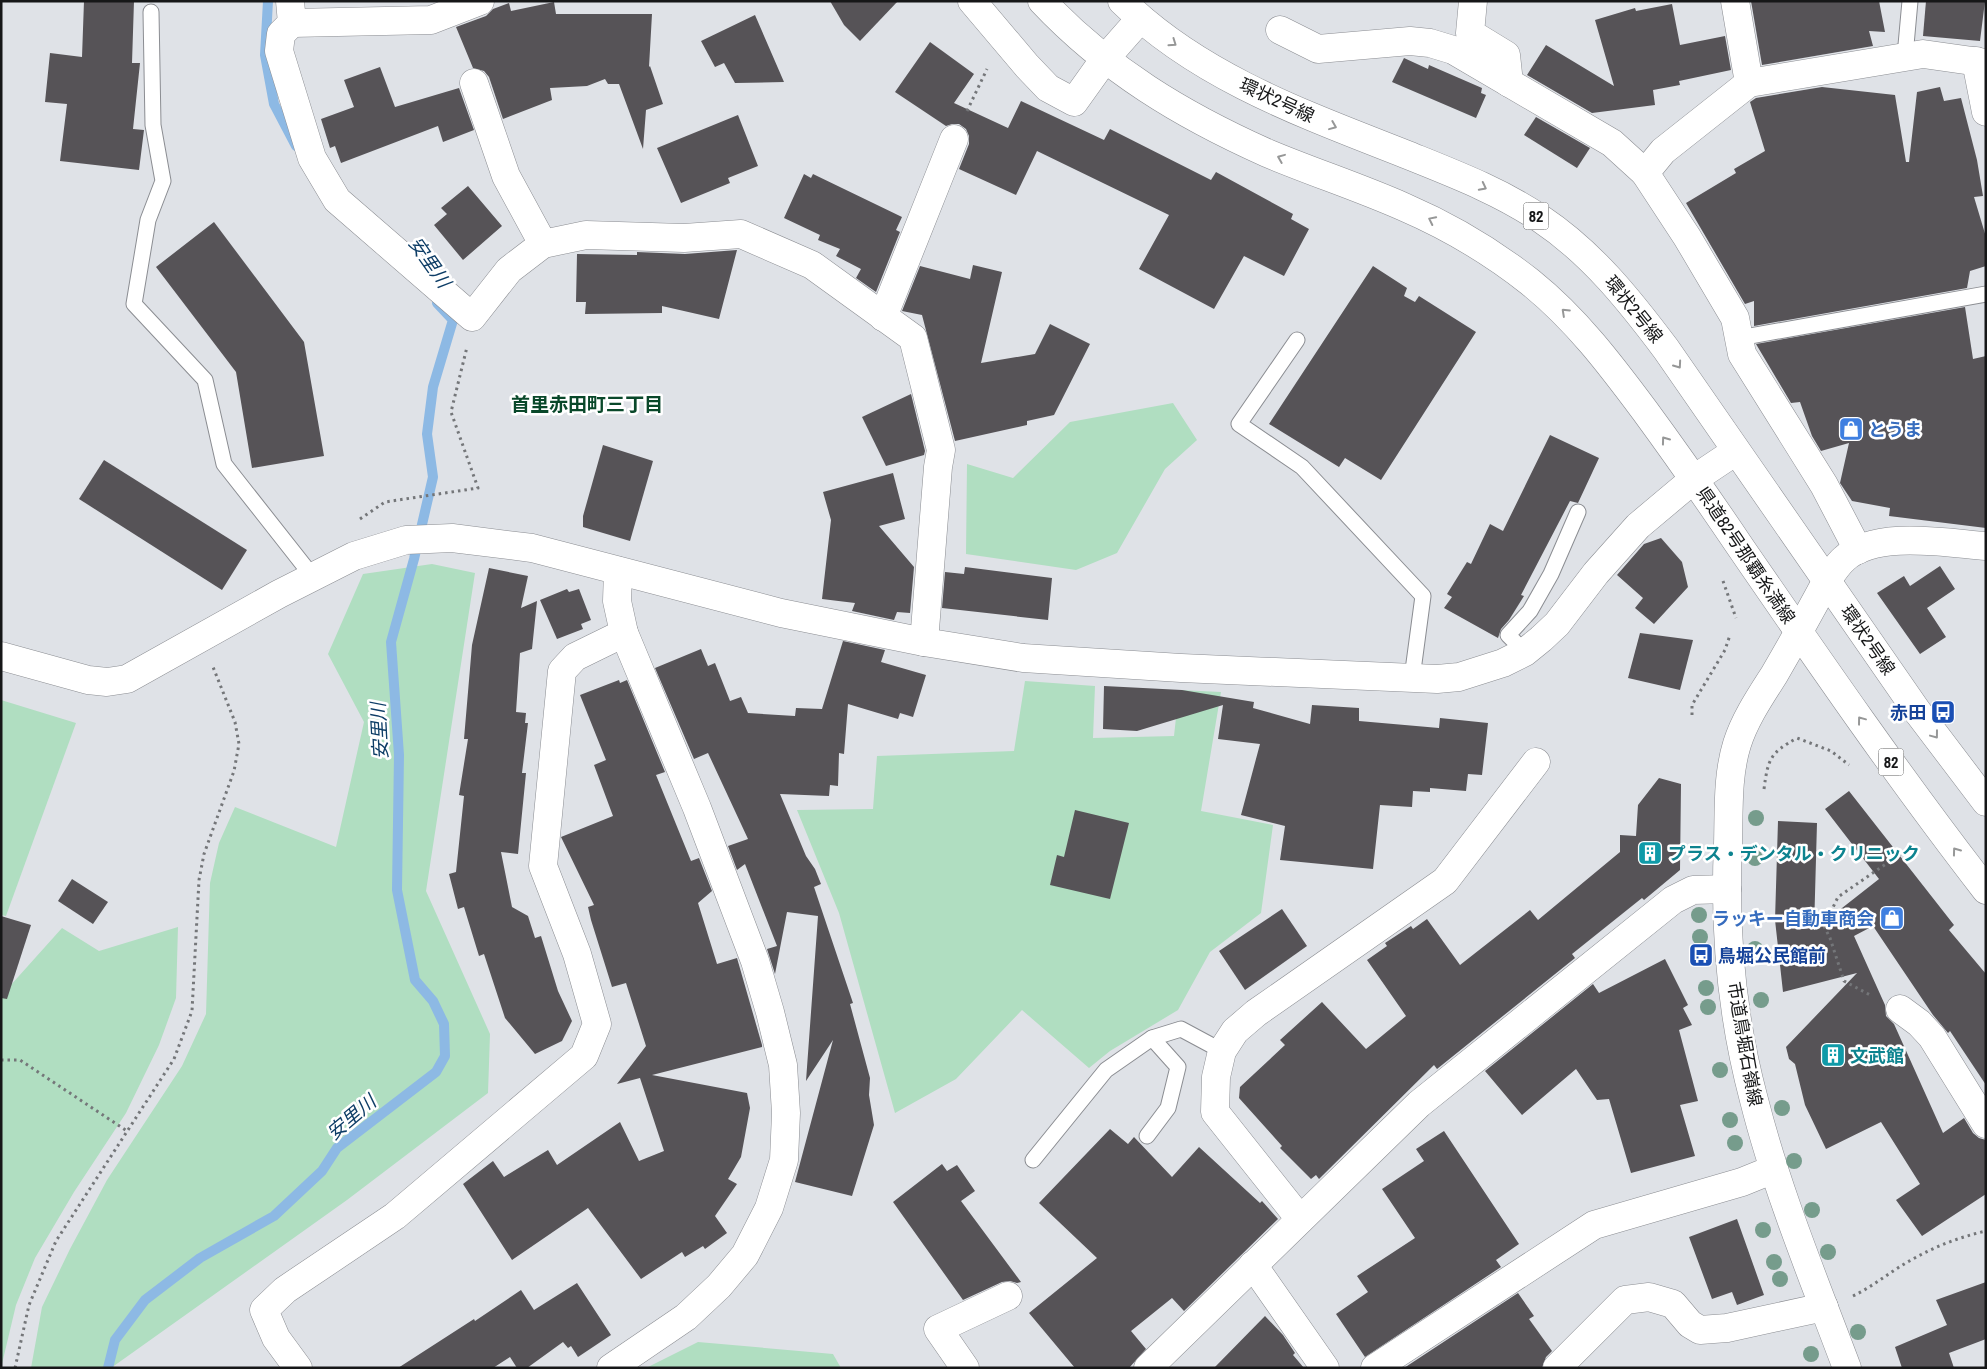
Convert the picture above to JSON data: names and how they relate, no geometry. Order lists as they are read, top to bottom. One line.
{"streets":{"street":["環状2号線","82","県道82号那覇糸満線","市道鳥堀石嶺線"]},"crossings":[["環状2号線","市道鳥堀石嶺線"],["82","県道82号那覇糸満線"],["82","市道鳥堀石嶺線"],["県道82号那覇糸満線","市道鳥堀石嶺線"]],"districts":["首里赤田町三丁目"],"water":["安里川"],"places":{"shop":["とうま","ラッキー自動車商会"],"bus stop":["赤田","鳥堀公民館前"],"building":["プラス・デンタル・クリニック","文武館"]}}
